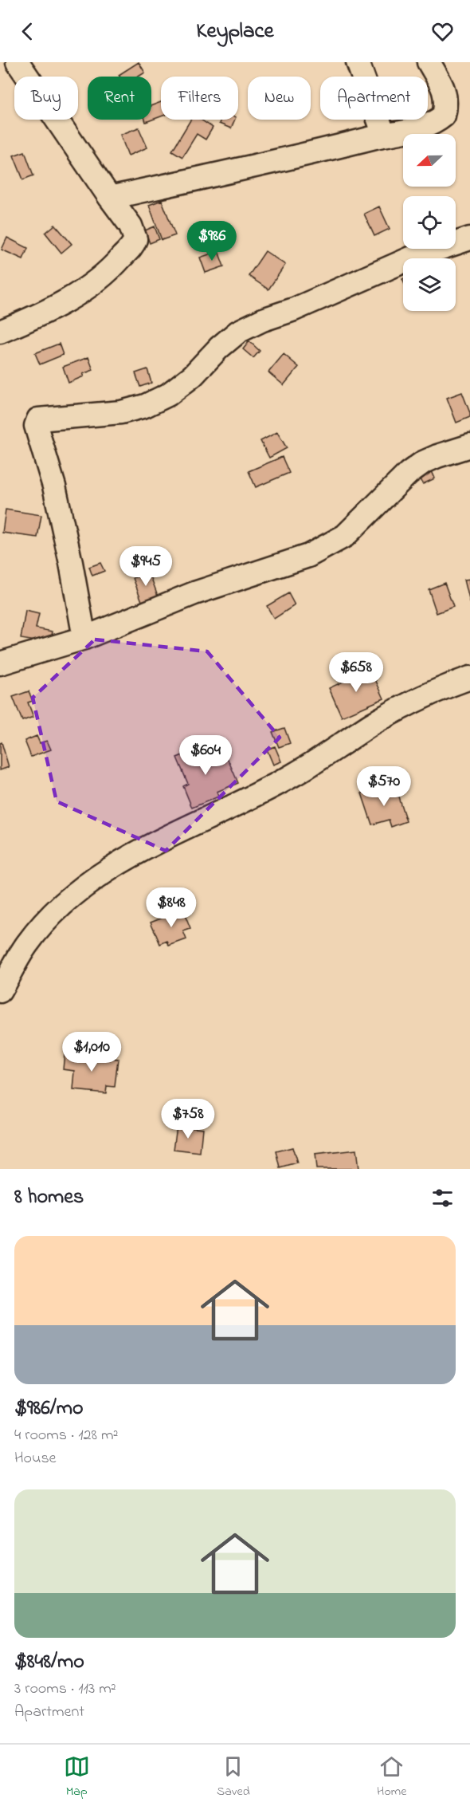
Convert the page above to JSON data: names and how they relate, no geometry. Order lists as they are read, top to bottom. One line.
{"north":"left","page":{"header":"Keyplace","chip":["Buy","Rent","Filters","New","Apartment"],"price":["$986","$945","$658","$604","$570","$848","$1,010","$758"],"heading":"8 homes","list":[{"name":"$986/mo","note":"4 rooms · 128 m² · House"},{"name":"$848/mo","note":"3 rooms · 113 m² · Apartment"}],"tabs":["Map","Saved","Home"]}}
